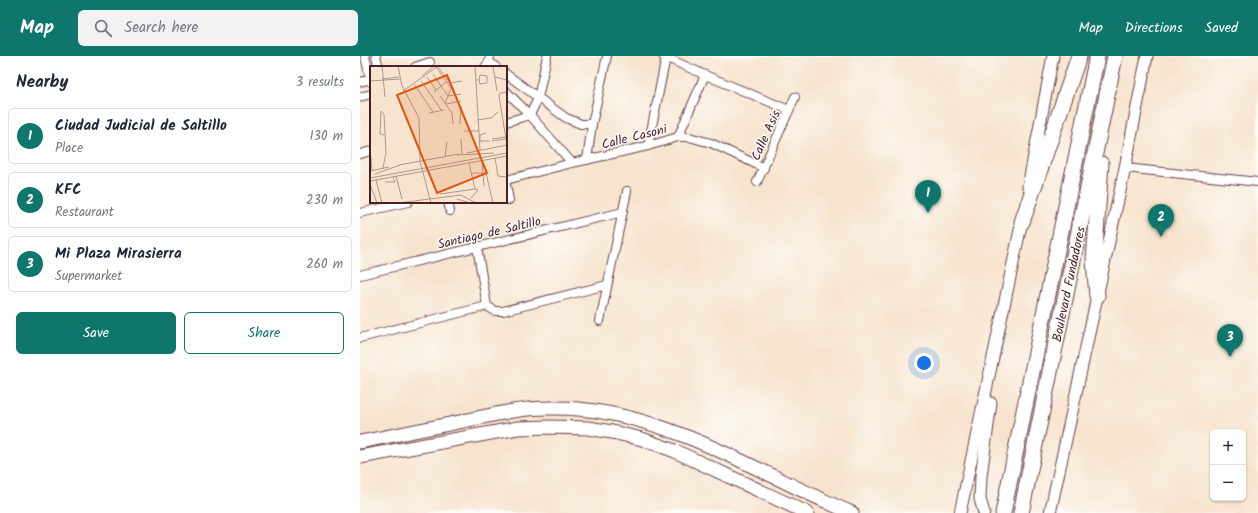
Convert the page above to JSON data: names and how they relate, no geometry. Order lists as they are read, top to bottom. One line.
{"streets":{"highway":["Boulevard Fundadores"],"street":["Calle Asis","Calle Casoni","Santiago de Saltillo"]},"crossings":[["Calle Asis","Calle Casoni"]],"page":{"header":"Map","search":"Search here","nav":["Map","Directions","Saved"],"heading":["Nearby","3 results"],"list":[{"mark":"1","name":"Ciudad Judicial de Saltillo","note":"Place","value":"130 m"},{"mark":"2","name":"KFC","note":"Restaurant","value":"230 m"},{"mark":"3","name":"Mi Plaza Mirasierra","note":"Supermarket","value":"260 m"}],"pins":["1","2","3"],"buttons":["Save","Share"],"map_buttons":["+","−"]}}
